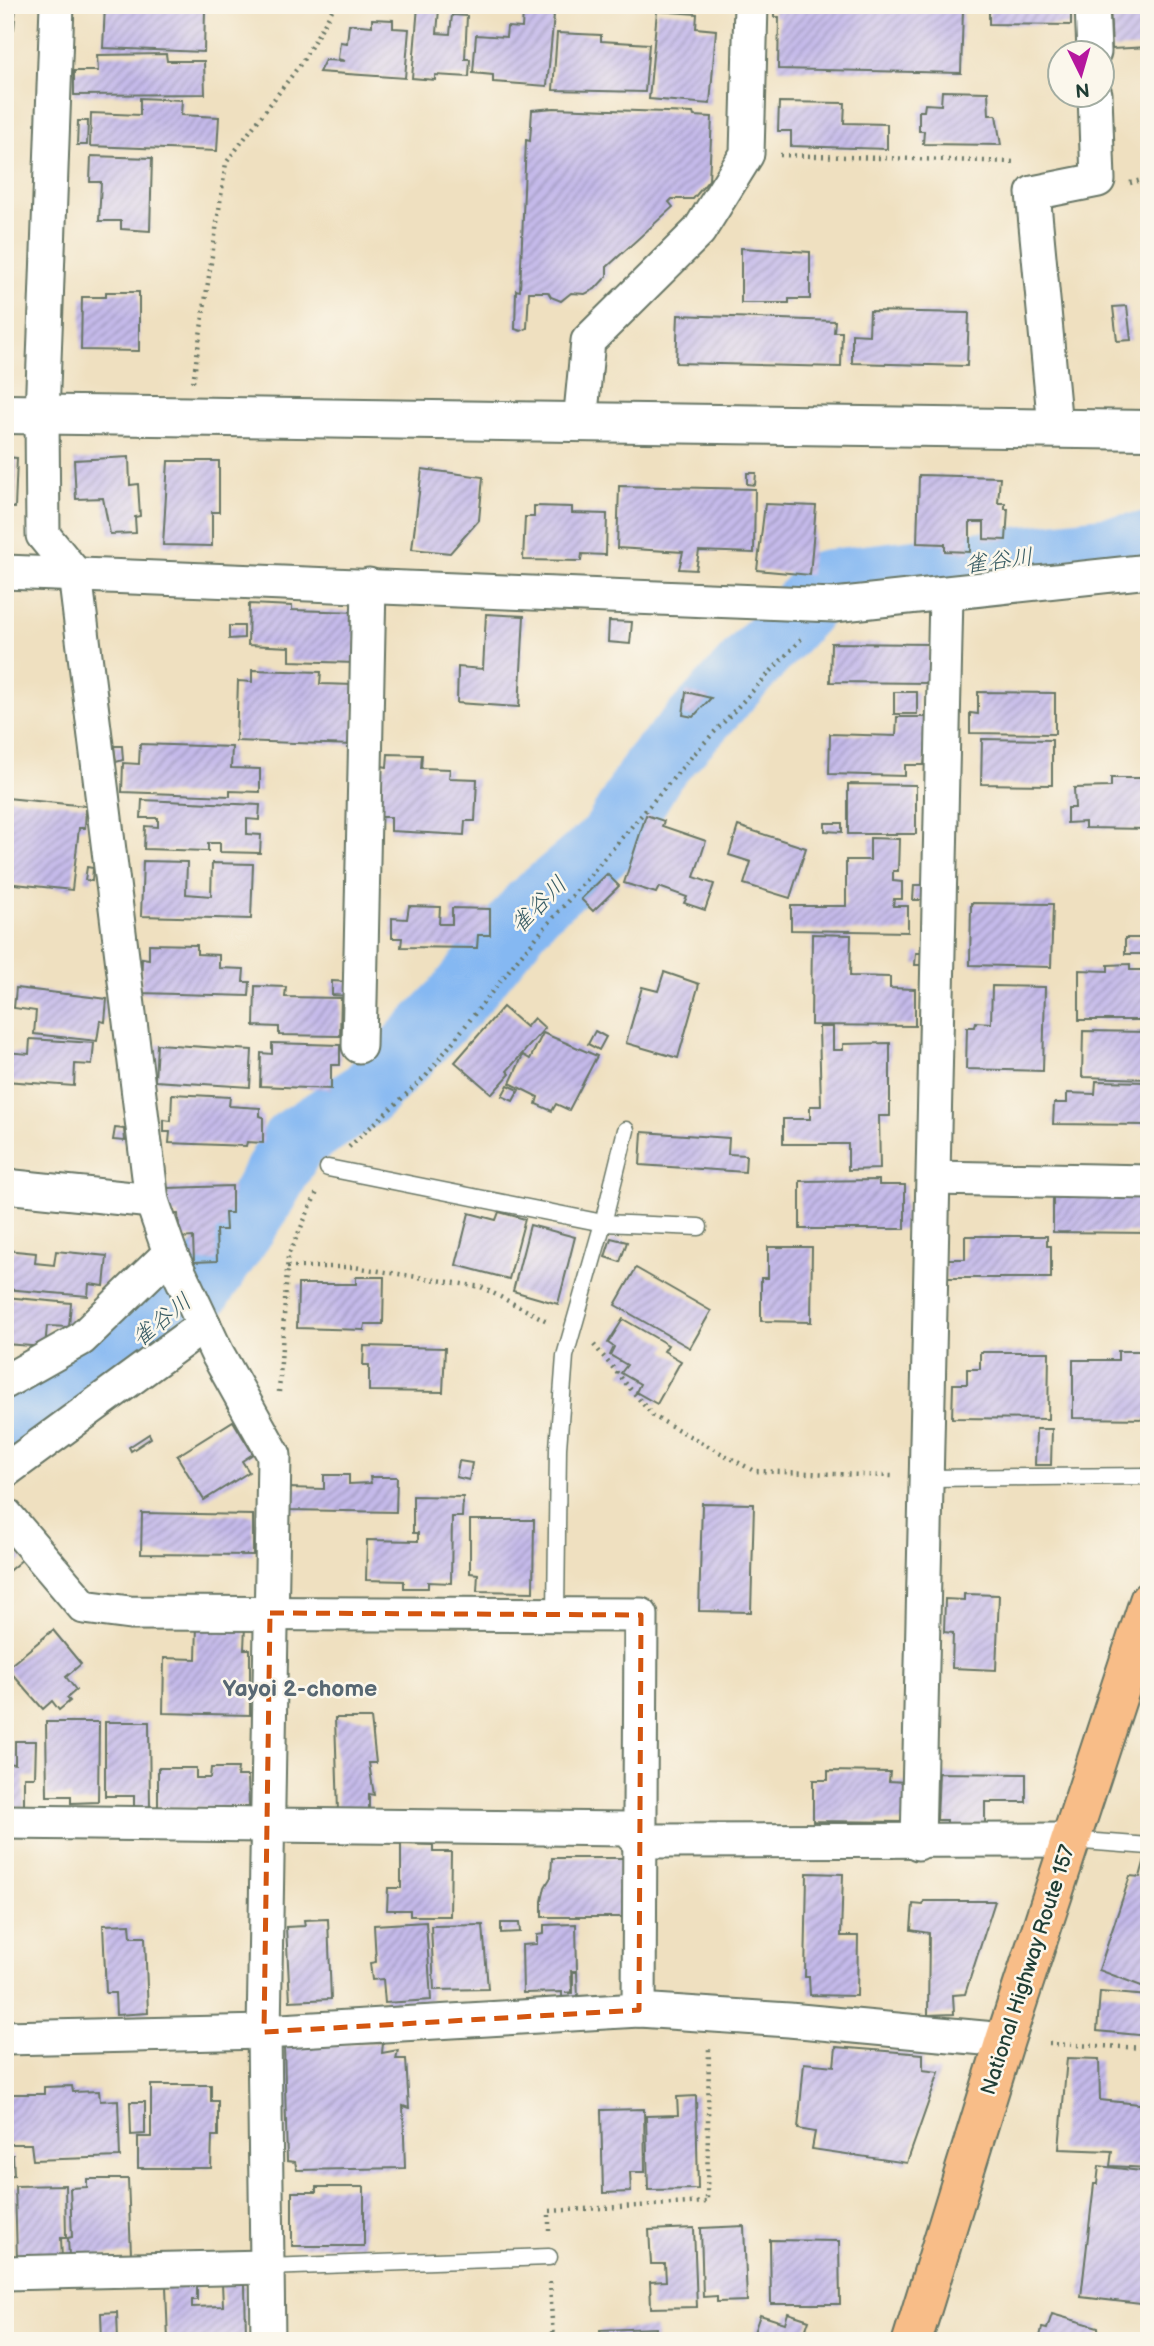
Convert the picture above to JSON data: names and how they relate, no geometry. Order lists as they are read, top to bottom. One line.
{"streets":{"highway":["National Highway Route 157"]},"districts":["Yayoi 2-chome"],"water":["雀谷川"],"north":"bottom"}
